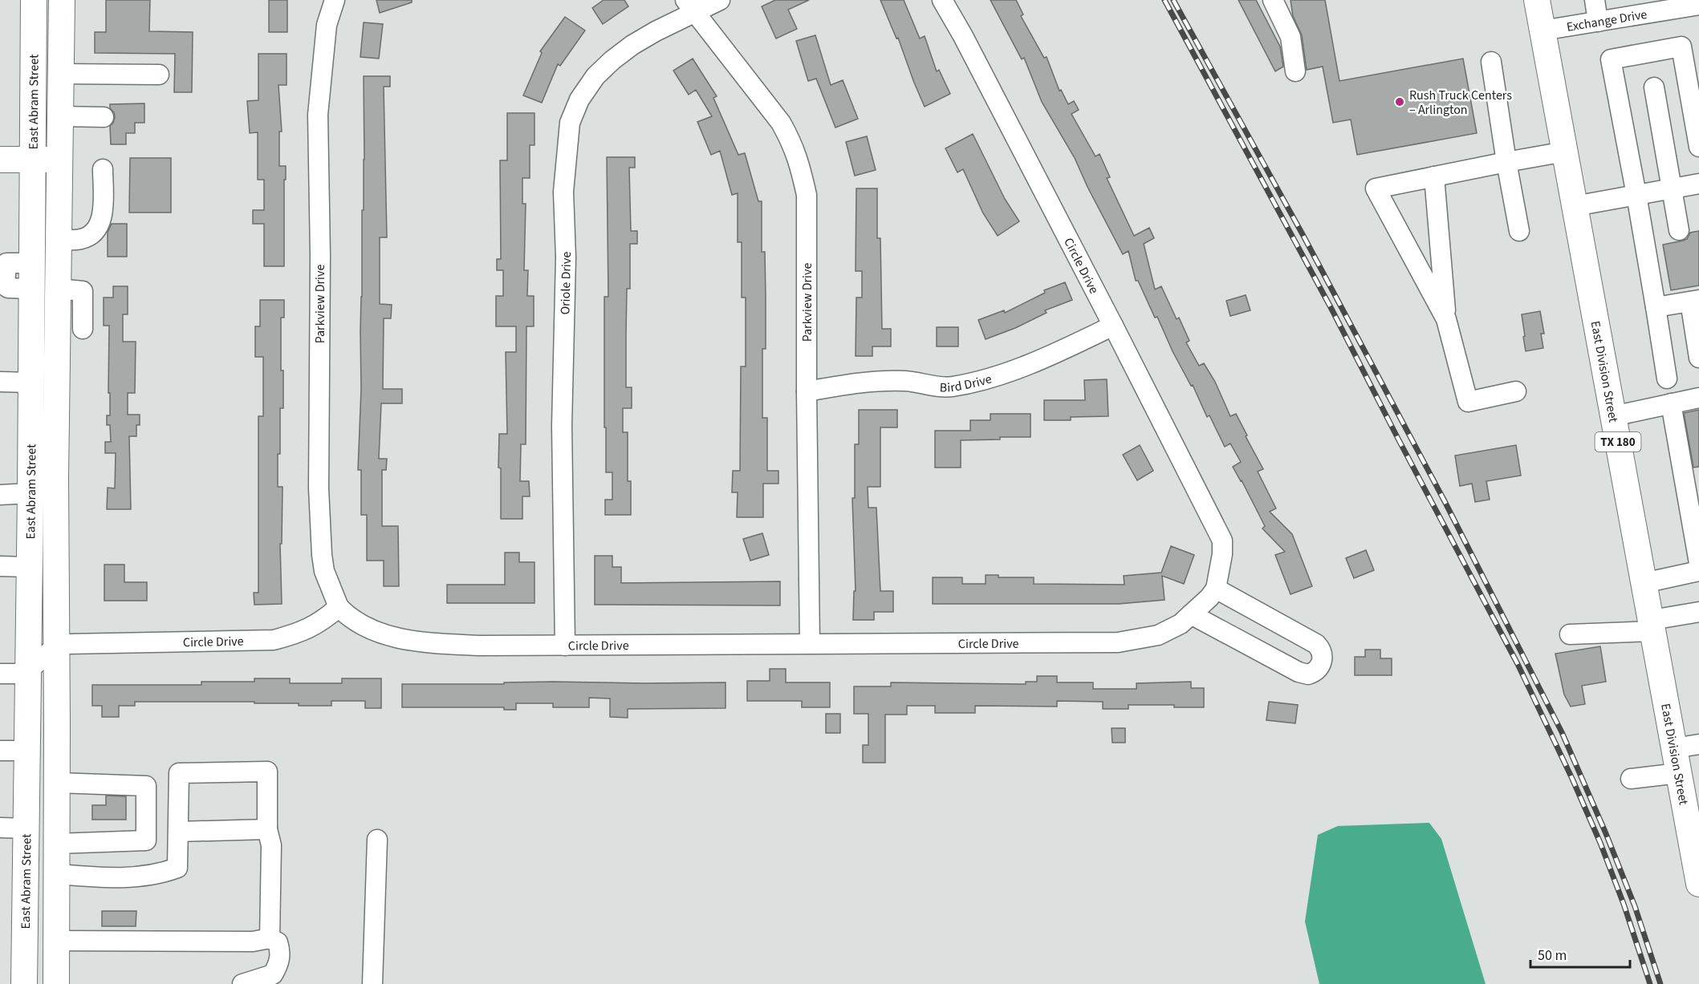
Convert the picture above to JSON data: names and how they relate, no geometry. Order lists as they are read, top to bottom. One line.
{"streets":{"main road":["East Abram Street","East Division Street","TX 180"],"street":["Exchange Drive","Circle Drive","Oriole Drive","Parkview Drive","Bird Drive"]},"crossings":[["Exchange Drive","East Division Street"],["East Abram Street","Circle Drive"],["Circle Drive","Oriole Drive"],["Circle Drive","Parkview Drive"],["Circle Drive","Bird Drive"],["Oriole Drive","Parkview Drive"],["Parkview Drive","Bird Drive"]],"places":["Rush Truck Centers – Arlington"],"scale_bar":"50 m"}
